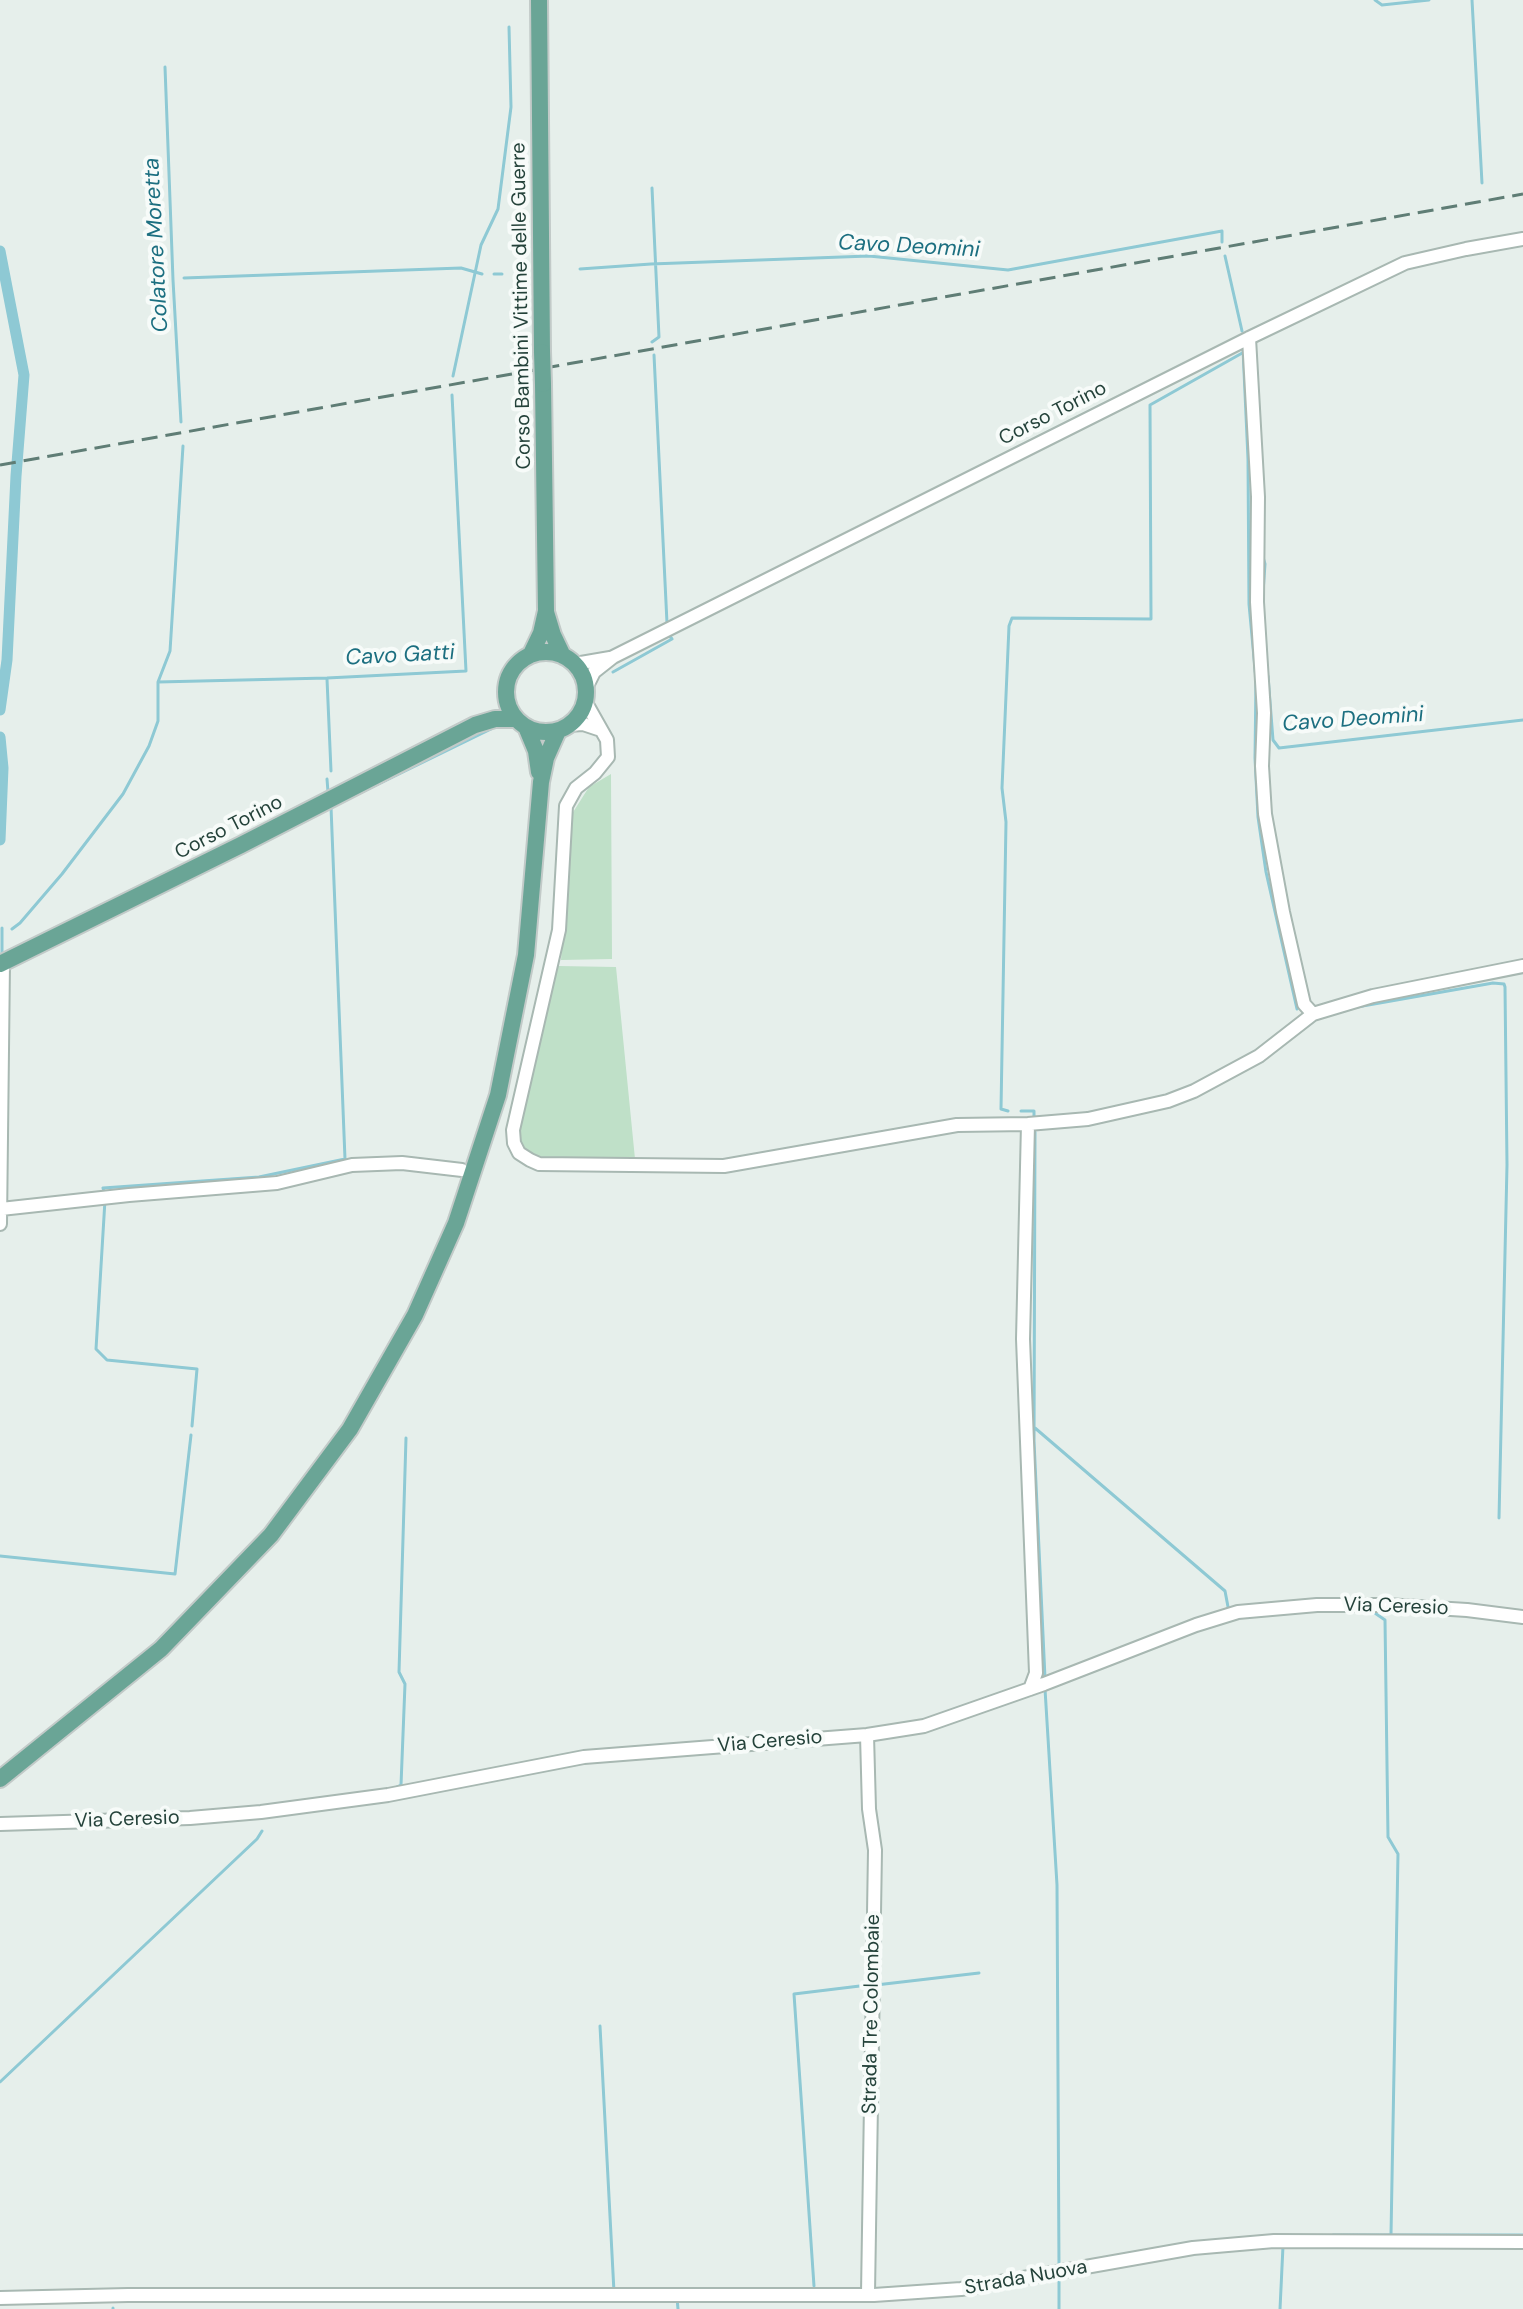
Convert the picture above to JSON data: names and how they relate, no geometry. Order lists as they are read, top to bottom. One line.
{"streets":{"main road":["Corso Bambini Vittime delle Guerre","Corso Torino"],"street":["Via Ceresio","Strada Tre Colombaie","Strada Nuova"]},"crossings":[["Via Ceresio","Strada Tre Colombaie"],["Strada Tre Colombaie","Strada Nuova"]],"water":["Colatore Moretta","Cavo Deomini","Cavo Gatti"]}
